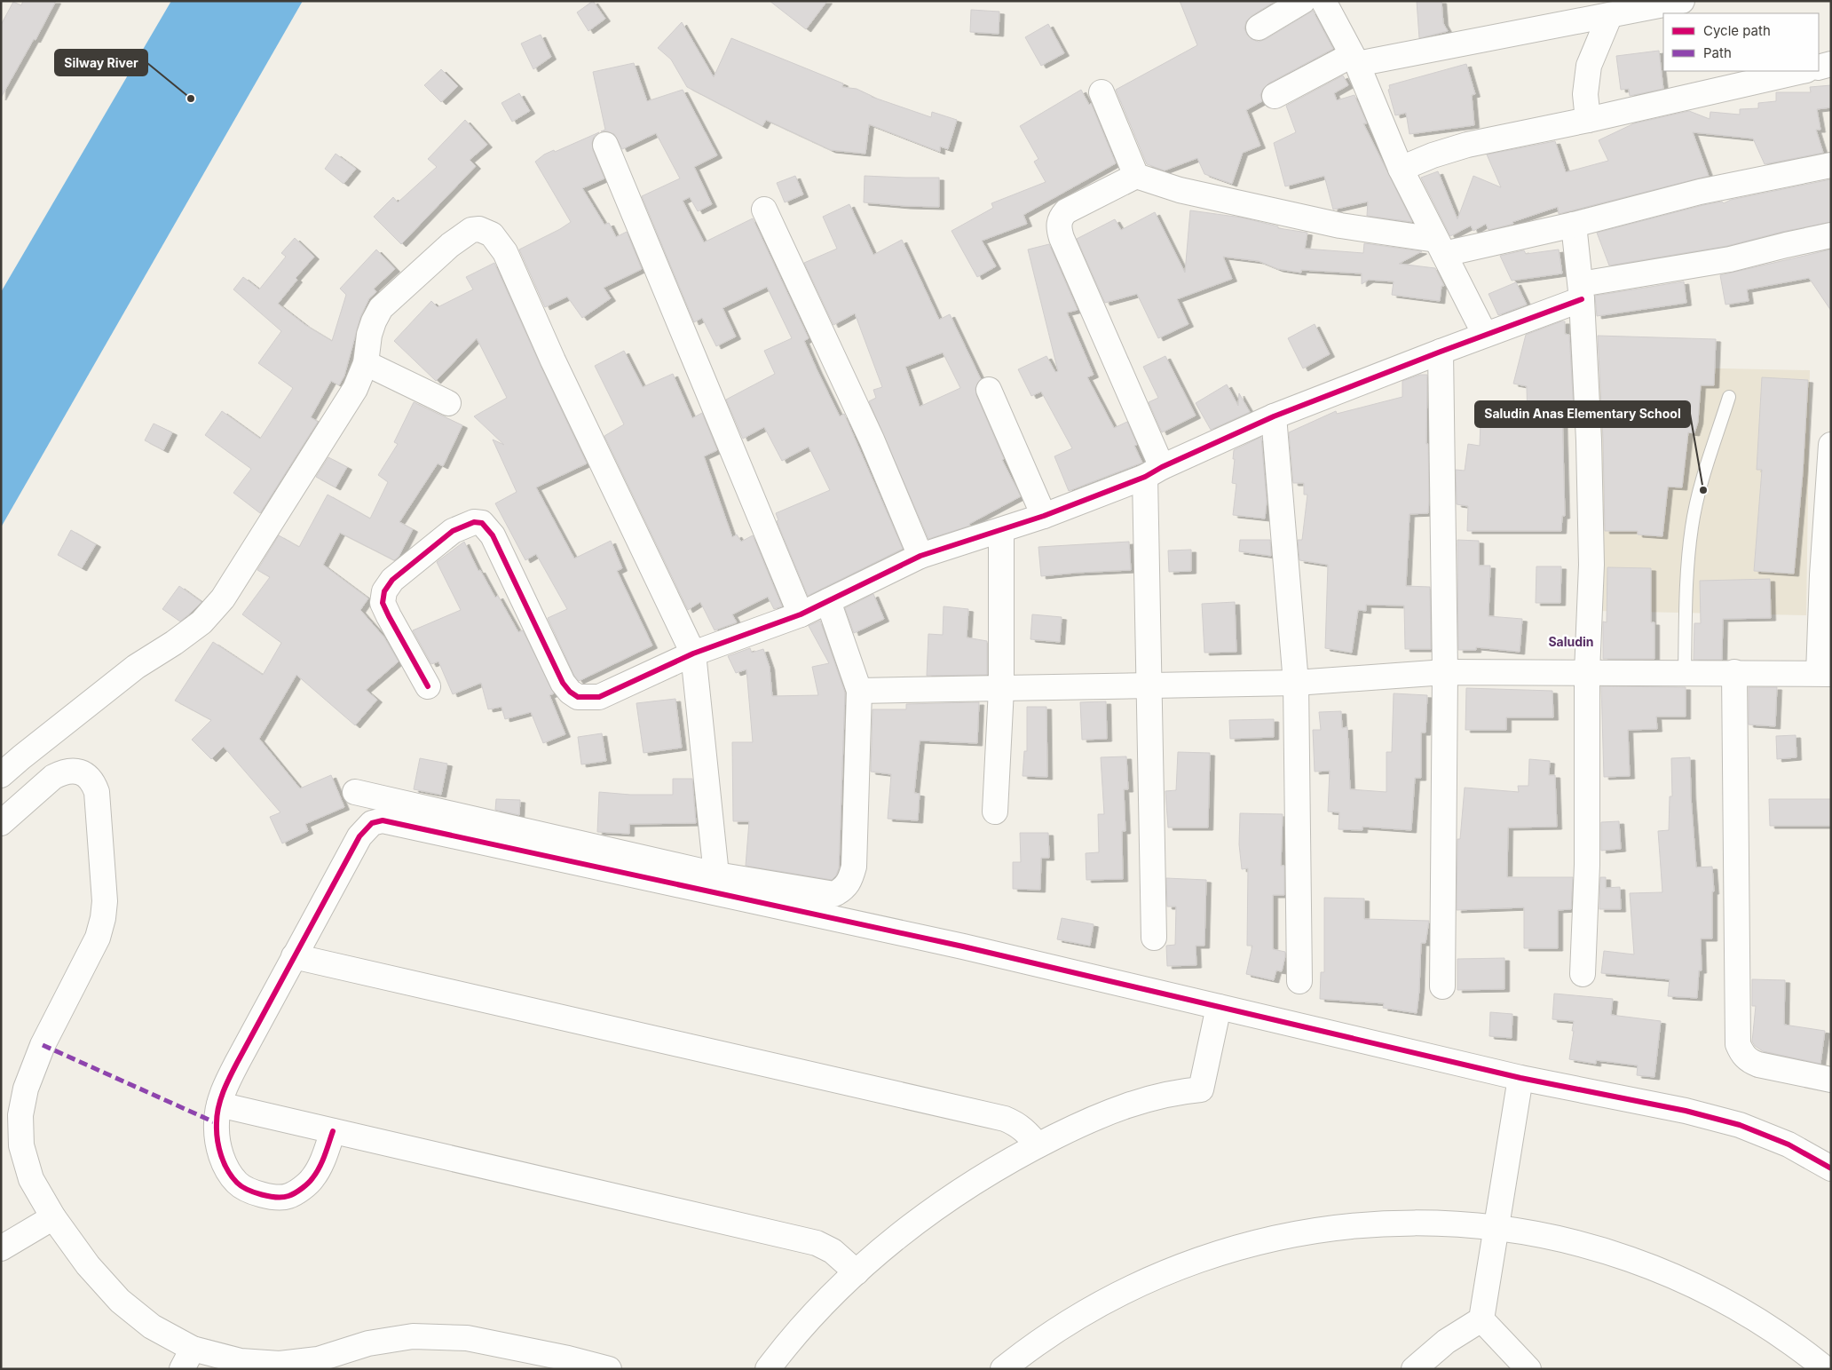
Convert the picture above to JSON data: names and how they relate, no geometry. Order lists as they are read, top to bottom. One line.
{"districts":["Saludin"],"places":["Silway River","Saludin Anas Elementary School"],"legend":["Cycle path","Path"]}
